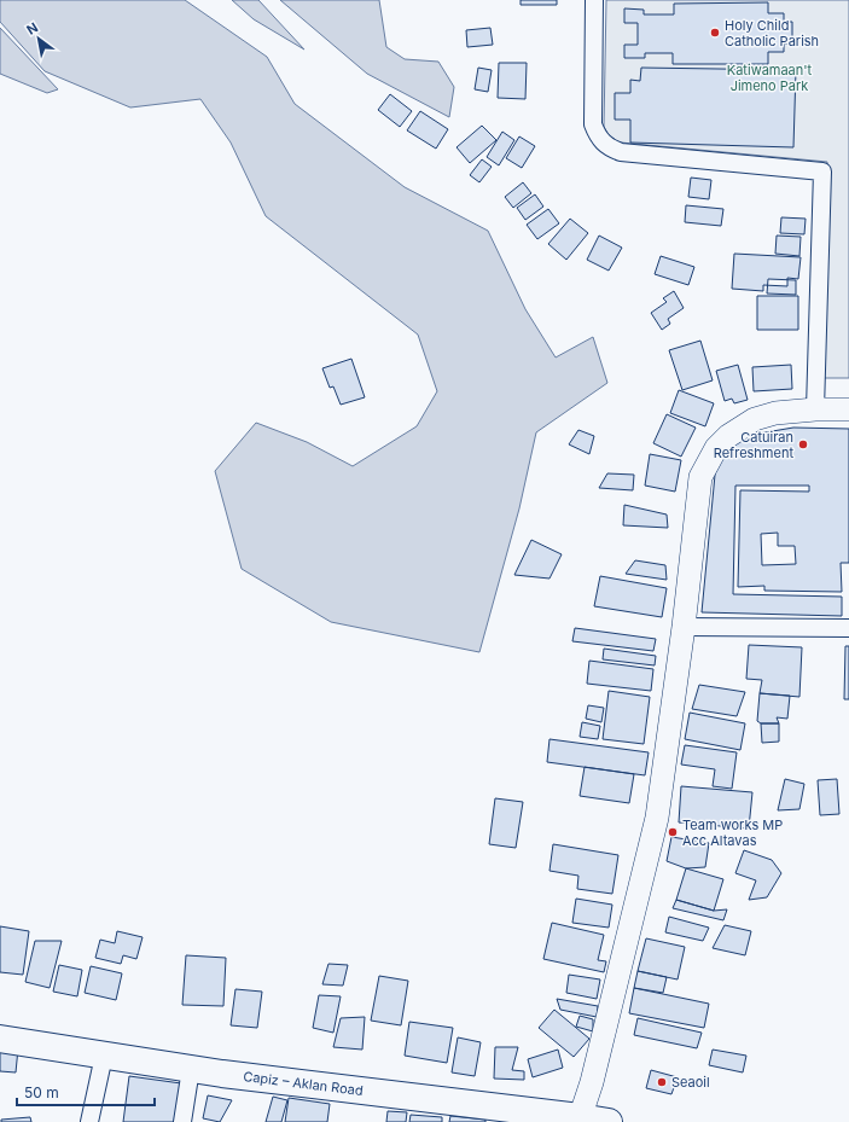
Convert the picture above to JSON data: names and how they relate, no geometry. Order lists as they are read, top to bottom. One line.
{"streets":{"main road":["Capiz – Aklan Road"]},"parks":["Katiwamaan't Jimeno Park"],"places":["Holy Child Catholic Parish","Catuiran Refreshment","Team works MP Acc Altavas","Seaoil"],"scale_bar":"50 m","north":"top left"}
